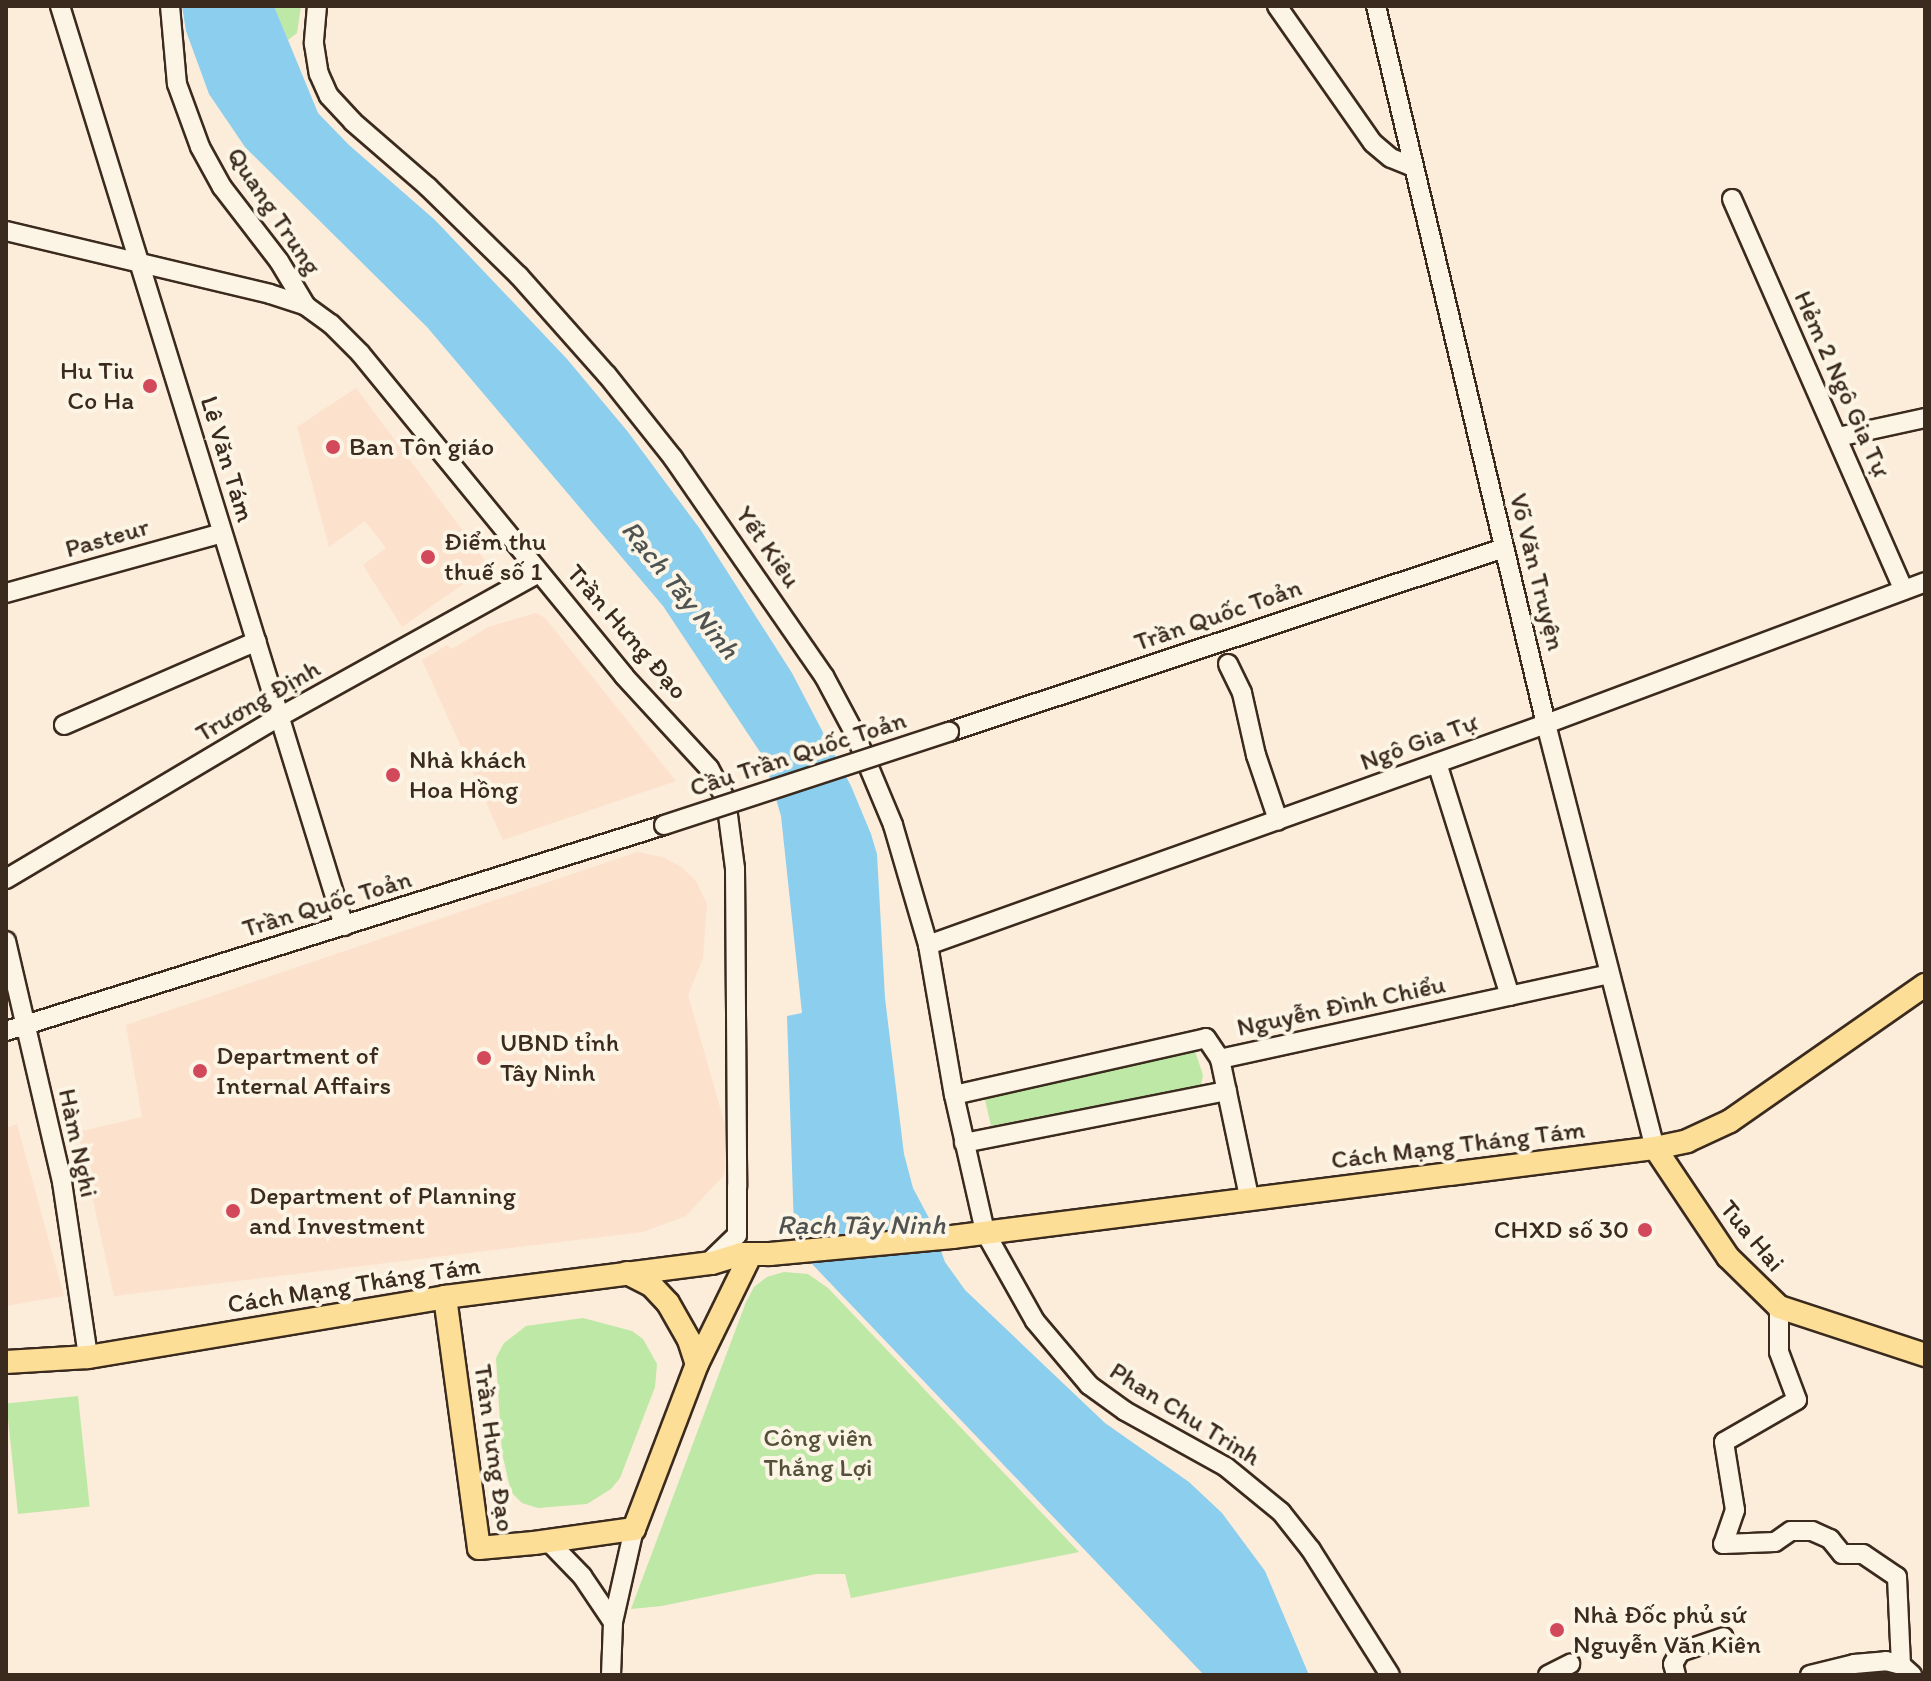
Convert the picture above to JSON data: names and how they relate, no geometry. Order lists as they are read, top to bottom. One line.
{"streets":{"main road":["Trần Hưng Đạo","Cách Mạng Tháng Tám","Tua Hai"],"street":["Quang Trung","Hẻm 2 Ngô Gia Tự","Lê Văn Tám","Pasteur","Yết Kiêu","Võ Văn Truyện","Trần Quốc Toản","Trương Định","Ngô Gia Tự","Cầu Trần Quốc Toản","Nguyễn Đình Chiểu","Hàm Nghi","Phan Chu Trinh"]},"crossings":[["Quang Trung","Trần Hưng Đạo"],["Hẻm 2 Ngô Gia Tự","Ngô Gia Tự"],["Lê Văn Tám","Pasteur"],["Lê Văn Tám","Trần Quốc Toản"],["Lê Văn Tám","Trần Hưng Đạo"],["Lê Văn Tám","Trương Định"],["Yết Kiêu","Ngô Gia Tự"],["Yết Kiêu","Nguyễn Đình Chiểu"],["Yết Kiêu","Cách Mạng Tháng Tám"],["Yết Kiêu","Phan Chu Trinh"],["Võ Văn Truyện","Trần Quốc Toản"],["Võ Văn Truyện","Ngô Gia Tự"],["Võ Văn Truyện","Nguyễn Đình Chiểu"],["Võ Văn Truyện","Cách Mạng Tháng Tám"],["Võ Văn Truyện","Tua Hai"],["Trần Quốc Toản","Cầu Trần Quốc Toản"],["Trần Quốc Toản","Hàm Nghi"],["Trần Hưng Đạo","Trương Định"],["Trần Hưng Đạo","Cách Mạng Tháng Tám"],["Hàm Nghi","Cách Mạng Tháng Tám"],["Cách Mạng Tháng Tám","Tua Hai"],["Cách Mạng Tháng Tám","Phan Chu Trinh"]],"water":["Rạch Tây Ninh"],"parks":["Công viên Thắng Lợi"],"places":["Hu Tiu Co Ha","Ban Tôn giáo","Điểm thu thuế số 1","Nhà khách Hoa Hồng","UBND tỉnh Tây Ninh","Department of Internal Affairs","Department of Planning and Investment","CHXD số 30","Nhà Đốc phủ sứ Nguyễn Văn Kiên"]}
